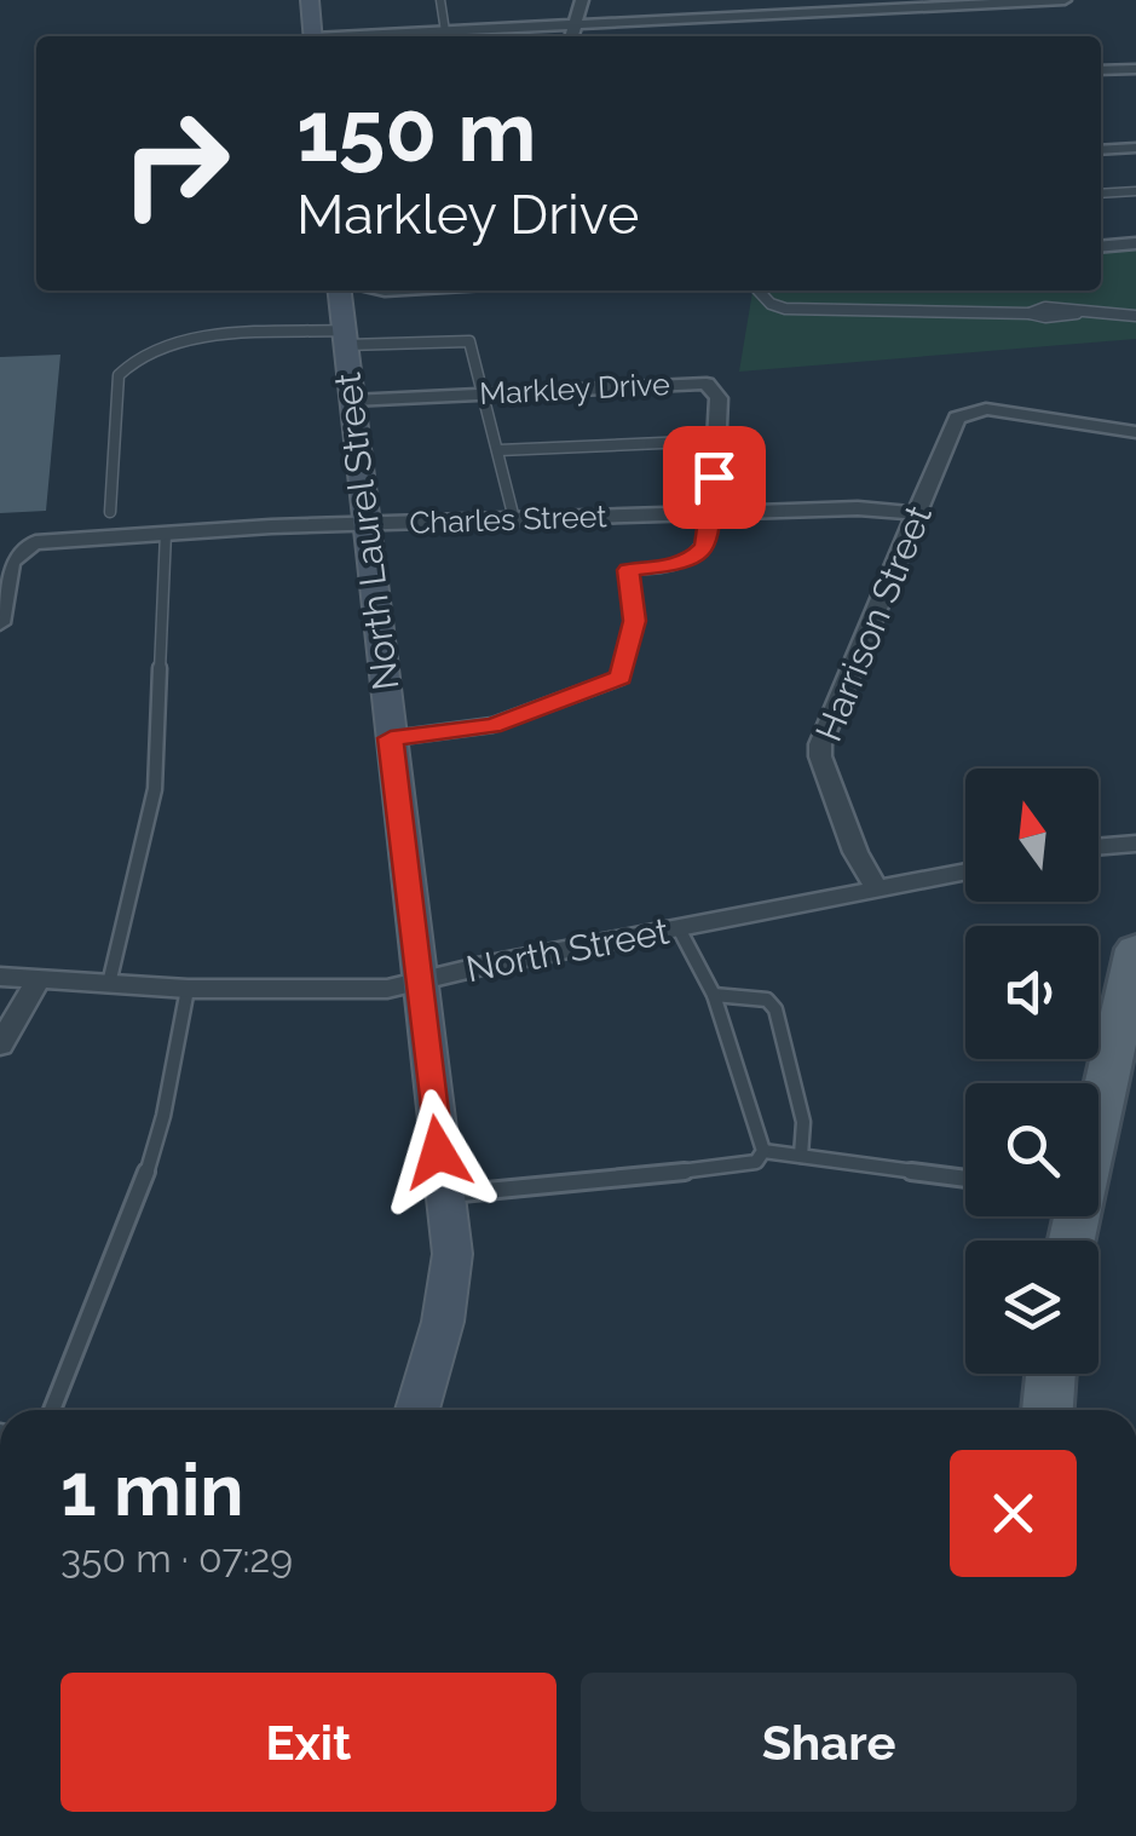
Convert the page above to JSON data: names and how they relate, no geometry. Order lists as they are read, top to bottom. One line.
{"streets":{"street":["Markley Drive","Charles Street","North Laurel Street","Harrison Street","North Street"]},"crossings":[["Markley Drive","Charles Street"],["Markley Drive","North Laurel Street"],["Charles Street","North Laurel Street"],["Charles Street","Harrison Street"],["North Laurel Street","North Street"],["Harrison Street","North Street"]],"north":"top","page":{"turn":["150 m","Markley Drive"],"heading":["1 min","350 m · 07:29"],"buttons":["Exit","Share"]}}
